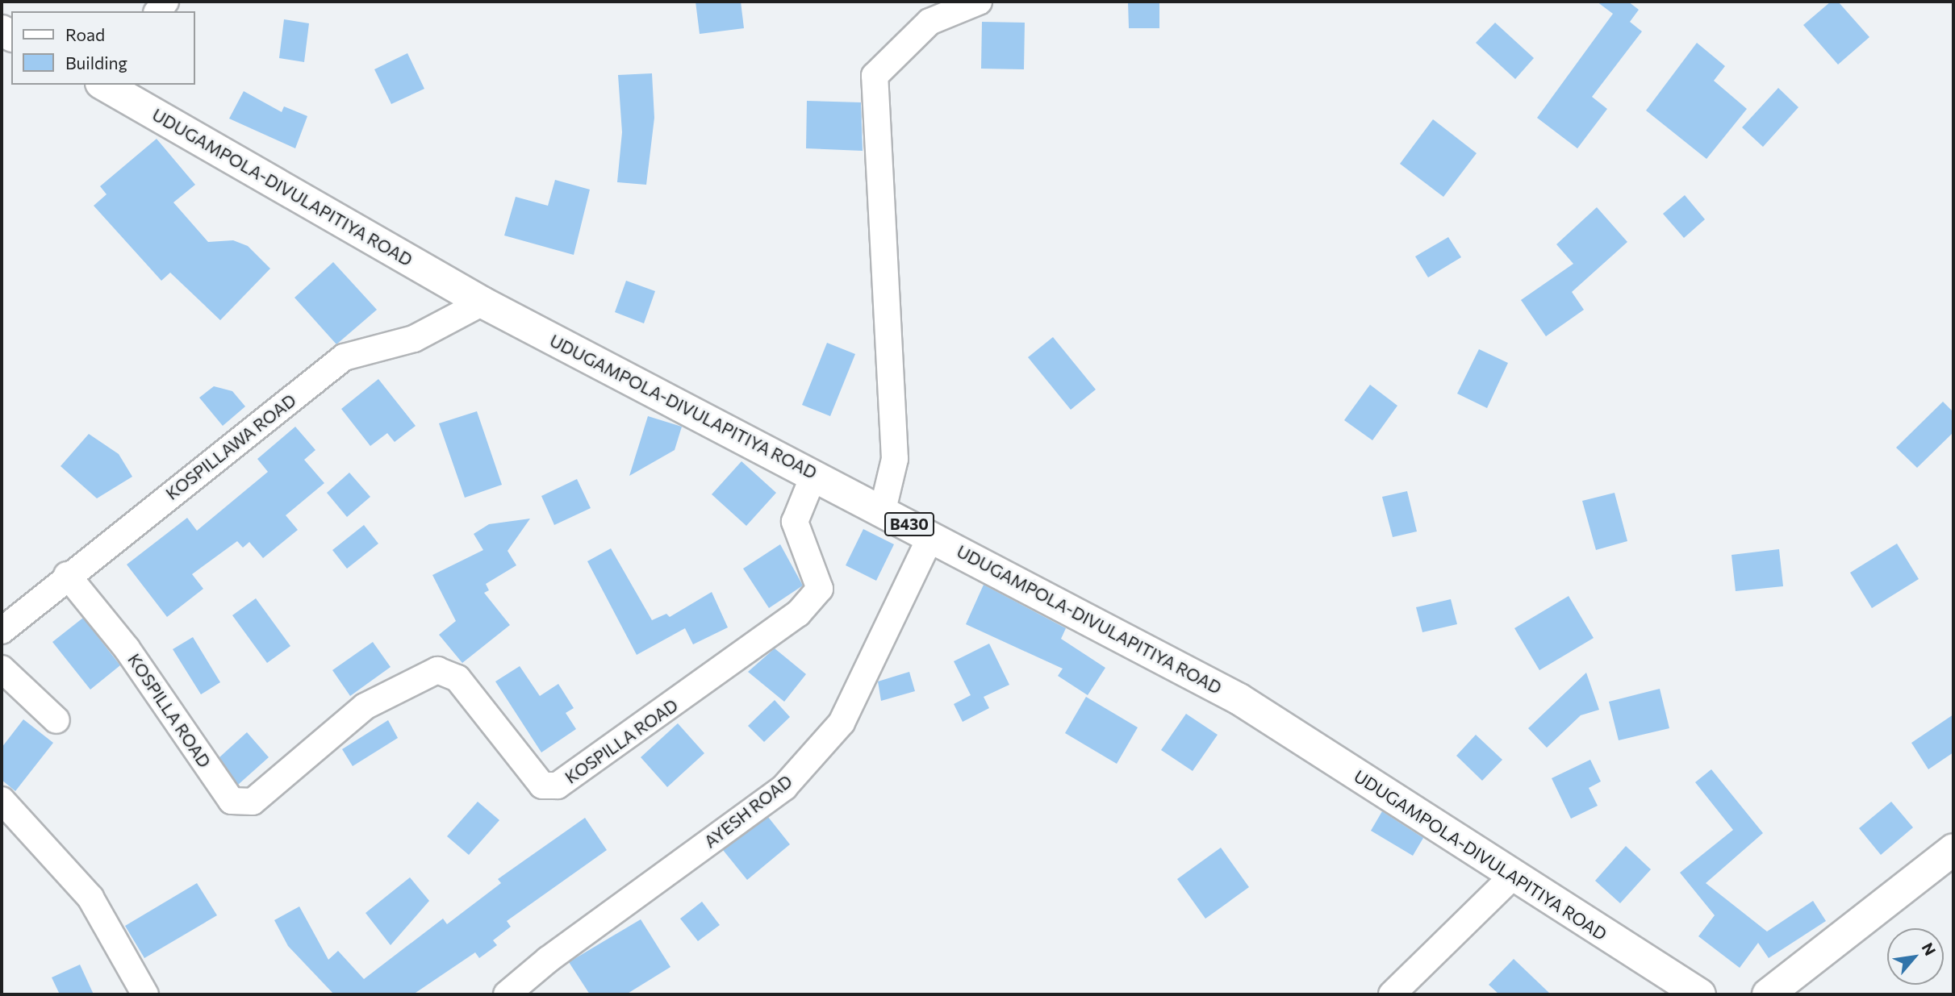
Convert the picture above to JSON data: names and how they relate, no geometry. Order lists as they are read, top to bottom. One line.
{"streets":{"main road":["UDUGAMPOLA-DIVULAPITIYA ROAD","B430"],"street":["KOSPILLAWA ROAD","KOSPILLA ROAD","AYESH ROAD"]},"crossings":[["UDUGAMPOLA-DIVULAPITIYA ROAD","KOSPILLAWA ROAD"],["UDUGAMPOLA-DIVULAPITIYA ROAD","KOSPILLA ROAD"],["UDUGAMPOLA-DIVULAPITIYA ROAD","AYESH ROAD"],["KOSPILLAWA ROAD","KOSPILLA ROAD"]],"legend":["Road","Building"],"north":"top right"}
